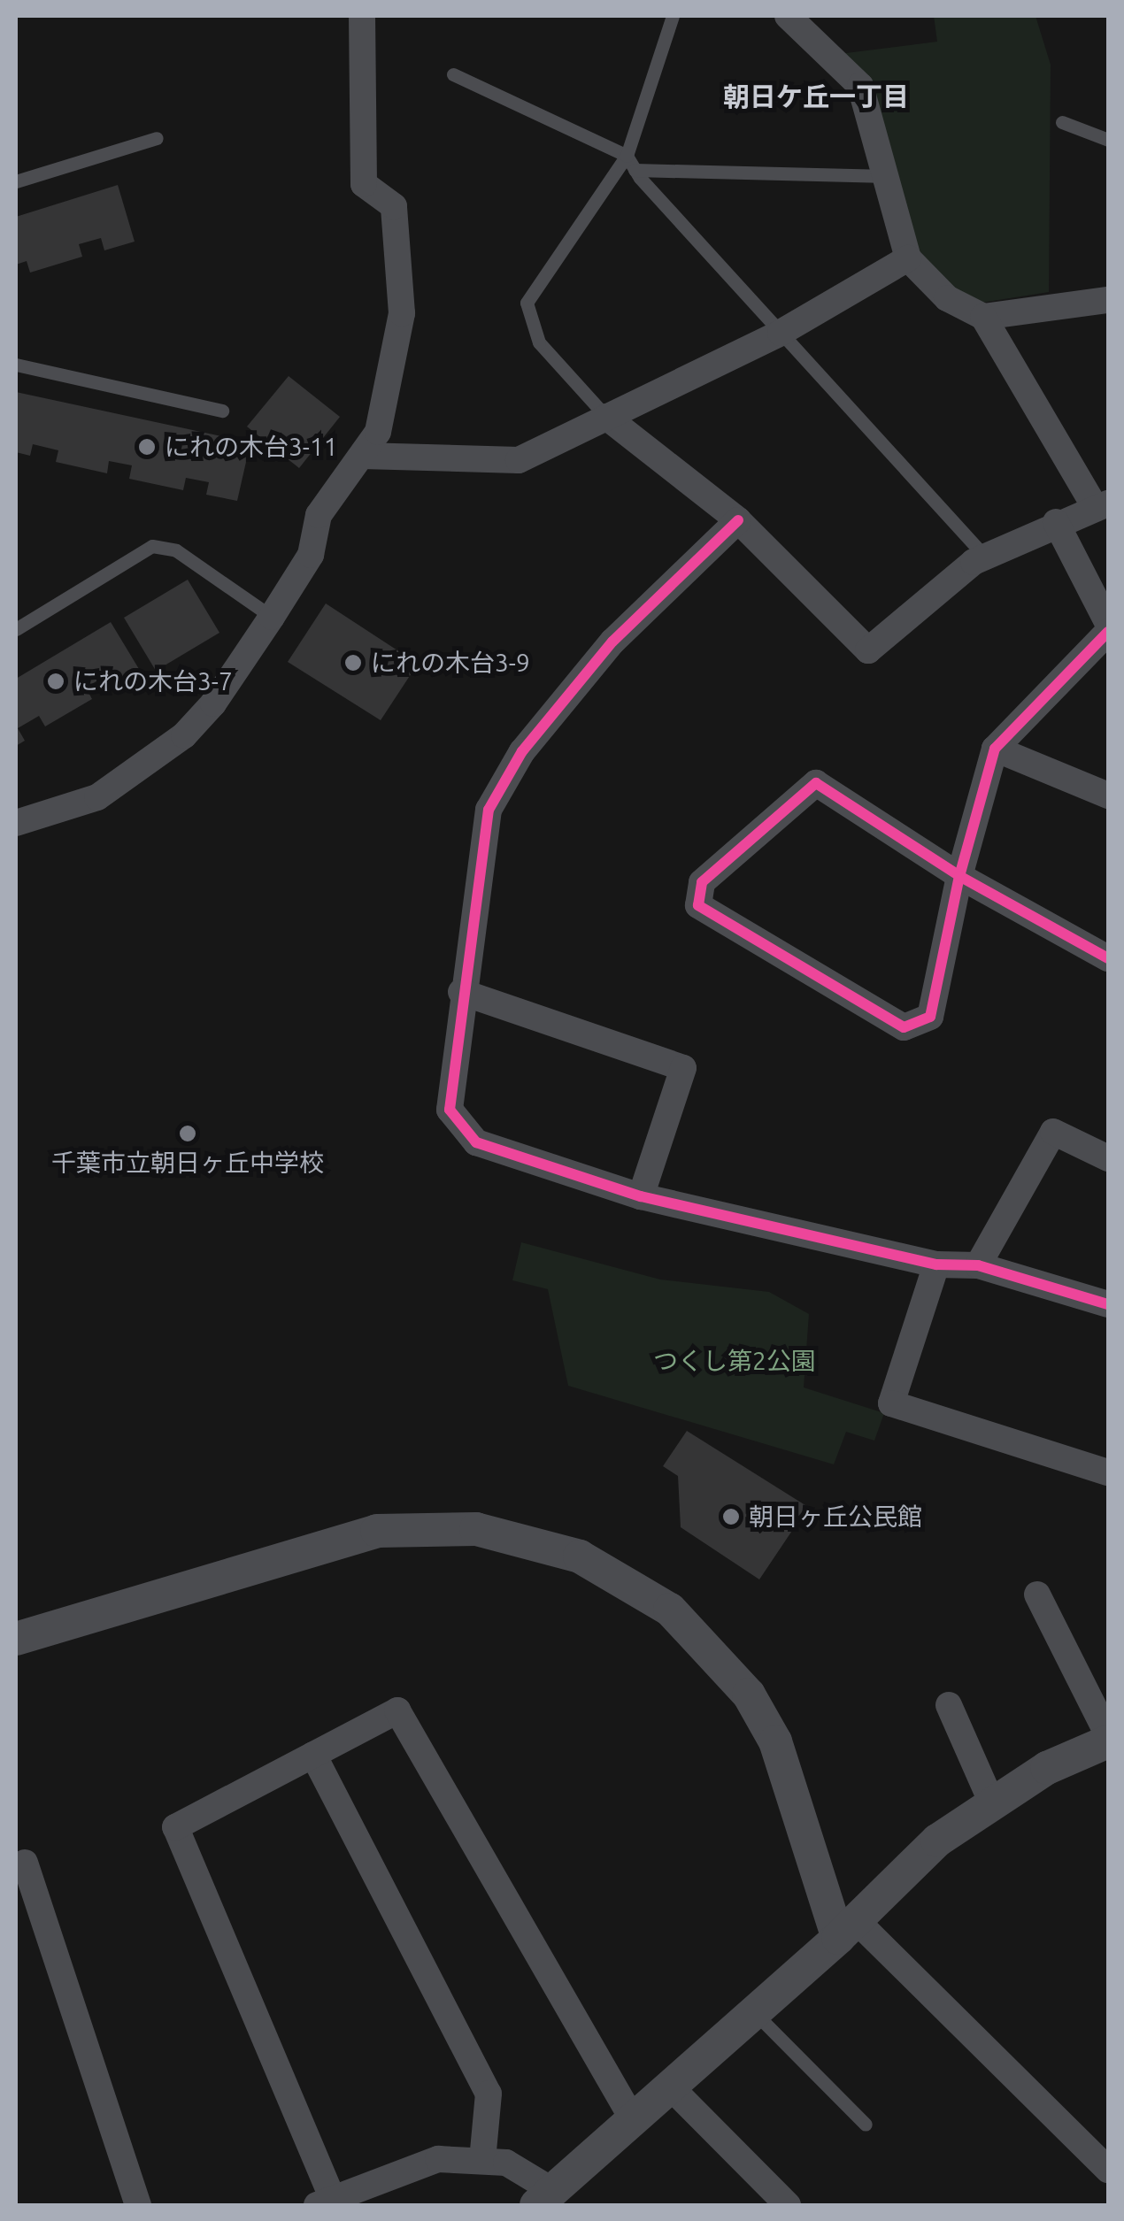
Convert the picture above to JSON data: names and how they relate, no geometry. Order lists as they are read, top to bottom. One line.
{"districts":["朝日ケ丘一丁目"],"parks":["つくし第2公園"],"places":["にれの木台3-11","にれの木台3-9","にれの木台3-7","千葉市立朝日ヶ丘中学校","朝日ヶ丘公民館"]}
